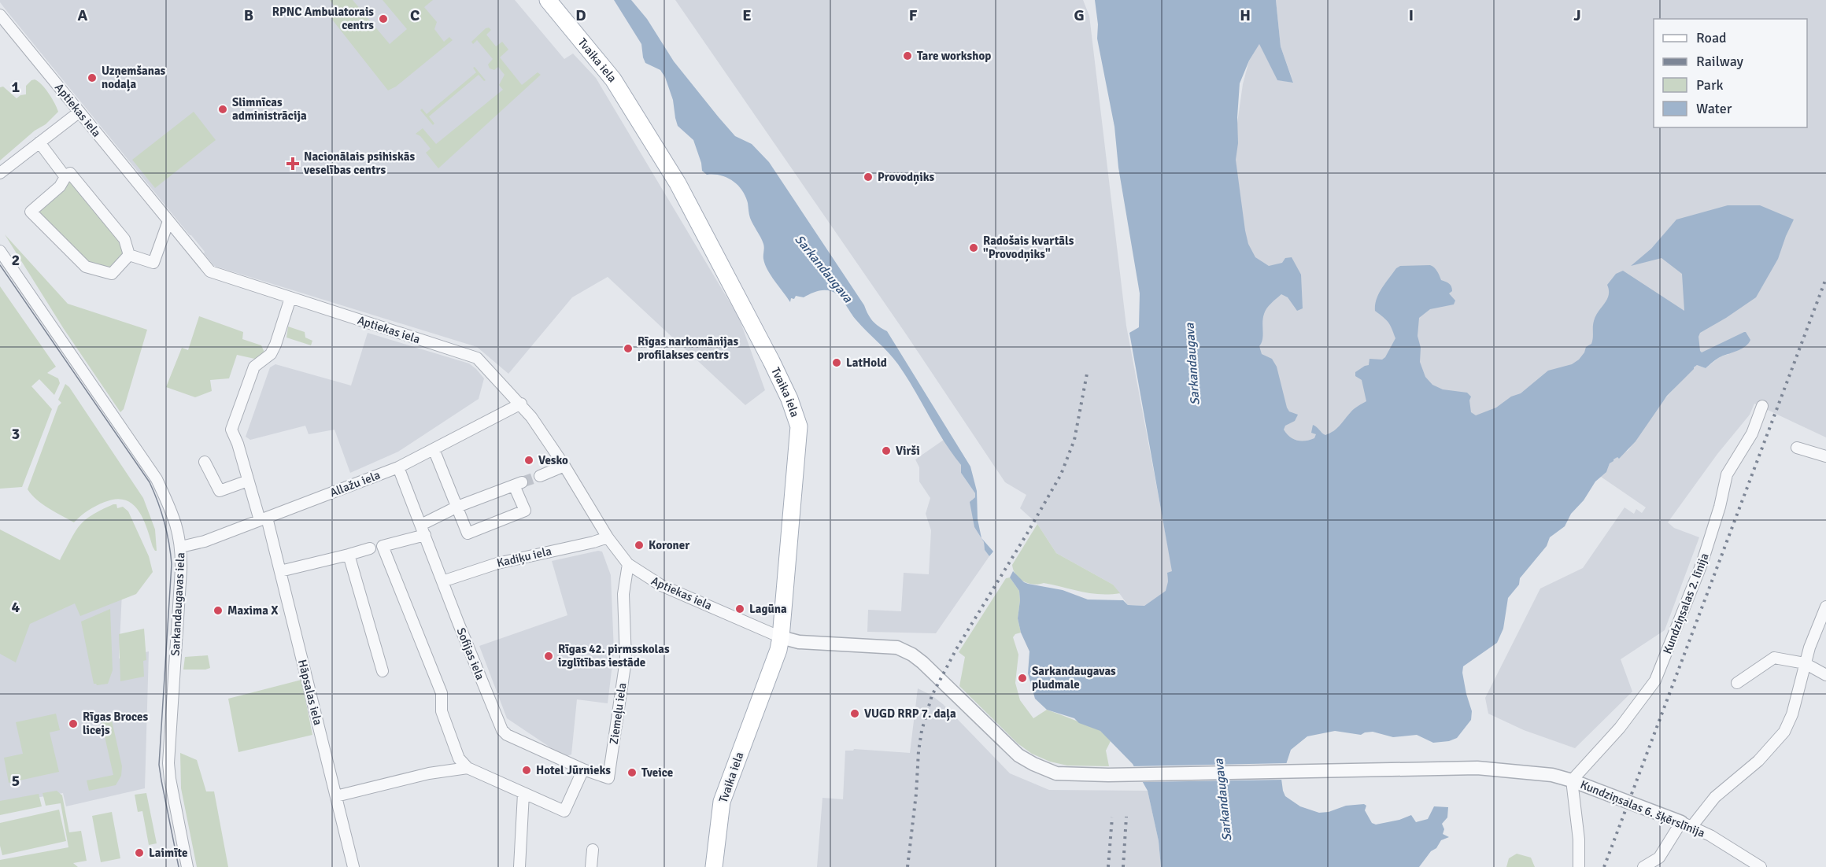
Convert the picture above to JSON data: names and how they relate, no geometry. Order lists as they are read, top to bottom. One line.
{"streets":{"main road":["Tvaika iela"],"street":["Aptiekas iela","Allažu iela","Kadiķu iela","Kundziņsalas 2. līnija","Sarkandaugavas iela","Sofijas iela","Hāpsalas iela","Ziemeļu iela","Kundziņsalas 6. šķērslīnija"]},"crossings":[["Tvaika iela","Aptiekas iela"],["Tvaika iela","Kundziņsalas 6. šķērslīnija"],["Aptiekas iela","Allažu iela"],["Aptiekas iela","Kadiķu iela"],["Aptiekas iela","Hāpsalas iela"],["Aptiekas iela","Ziemeļu iela"],["Aptiekas iela","Kundziņsalas 6. šķērslīnija"],["Allažu iela","Sarkandaugavas iela"],["Allažu iela","Sofijas iela"],["Allažu iela","Hāpsalas iela"],["Kadiķu iela","Sofijas iela"],["Kundziņsalas 2. līnija","Kundziņsalas 6. šķērslīnija"],["Sofijas iela","Ziemeļu iela"]],"water":["Sarkandaugava"],"places":{"other":["RPNC Ambulatorais centrs","Tare workshop","Uzņemšanas nodaļa","Slimnīcas administrācija","Provodņiks","Radošais kvartāls \"Provodņiks\"","Rīgas narkomānijas profilakses centrs","LatHold","Virši","Vesko","Koroner","Lagūna","Maxima X","Rīgas 42. pirmsskolas izglītības iestāde","Sarkandaugavas pludmale","VUGD RRP 7. daļa","Rīgas Broces licejs","Hotel Jūrnieks","Tveice","Laimīte"],"health":["Nacionālais psihiskās veselības centrs"]},"legend":["Road","Railway","Park","Water"],"grid":{"columns":["A","B","C","D","E","F","G","H","I","J"],"rows":["1","2","3","4","5"]}}
